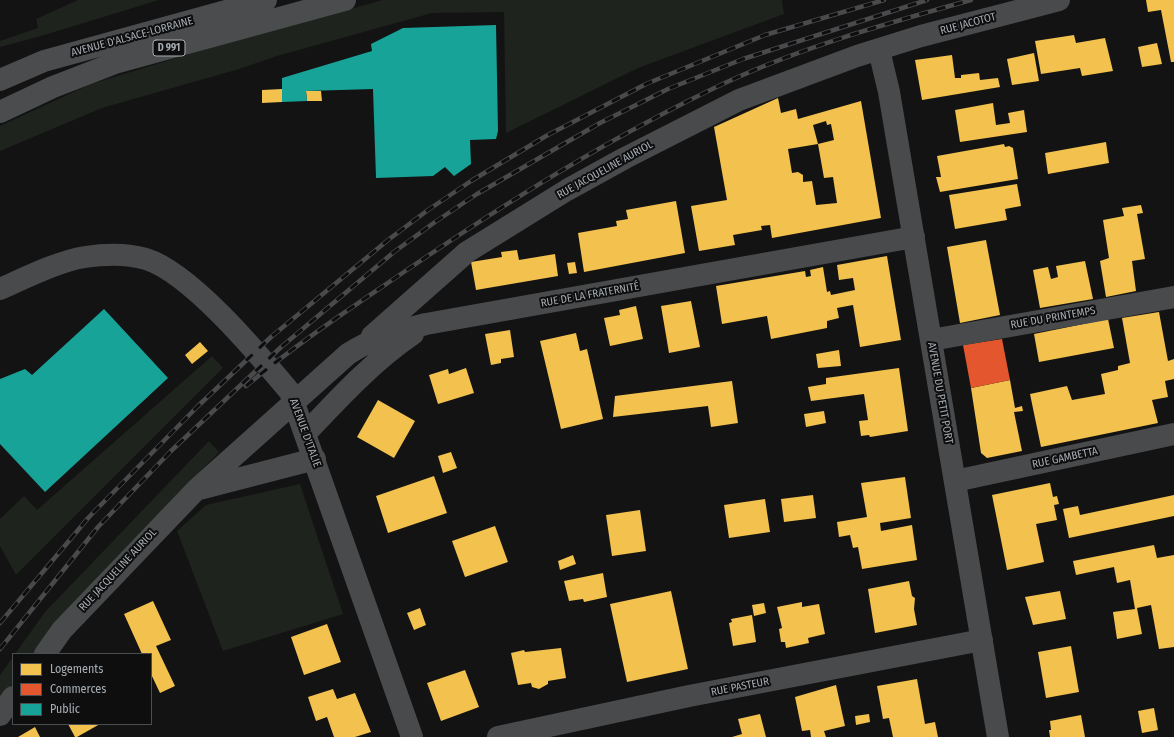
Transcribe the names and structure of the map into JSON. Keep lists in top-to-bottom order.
{
  "streets": {
    "main road": ["AVENUE D'ALSACE-LORRAINE", "D 991"],
    "street": [
      "RUE JACOTOT",
      "RUE JACQUELINE AURIOL",
      "RUE DE LA FRATERNITÉ",
      "RUE DU PRINTEMPS",
      "AVENUE DU PETIT PORT",
      "AVENUE D'ITALIE",
      "RUE GAMBETTA",
      "RUE PASTEUR"
    ]
  },
  "crossings": [
    ["RUE JACOTOT", "RUE JACQUELINE AURIOL"],
    ["RUE JACOTOT", "AVENUE DU PETIT PORT"],
    ["RUE JACQUELINE AURIOL", "RUE DE LA FRATERNITÉ"],
    ["RUE JACQUELINE AURIOL", "AVENUE DU PETIT PORT"],
    ["RUE JACQUELINE AURIOL", "AVENUE D'ITALIE"],
    ["RUE DE LA FRATERNITÉ", "AVENUE DU PETIT PORT"],
    ["RUE DE LA FRATERNITÉ", "AVENUE D'ITALIE"],
    ["RUE DU PRINTEMPS", "AVENUE DU PETIT PORT"],
    ["AVENUE DU PETIT PORT", "RUE GAMBETTA"],
    ["AVENUE DU PETIT PORT", "RUE PASTEUR"]
  ],
  "legend": ["Logements", "Commerces", "Public"]
}
